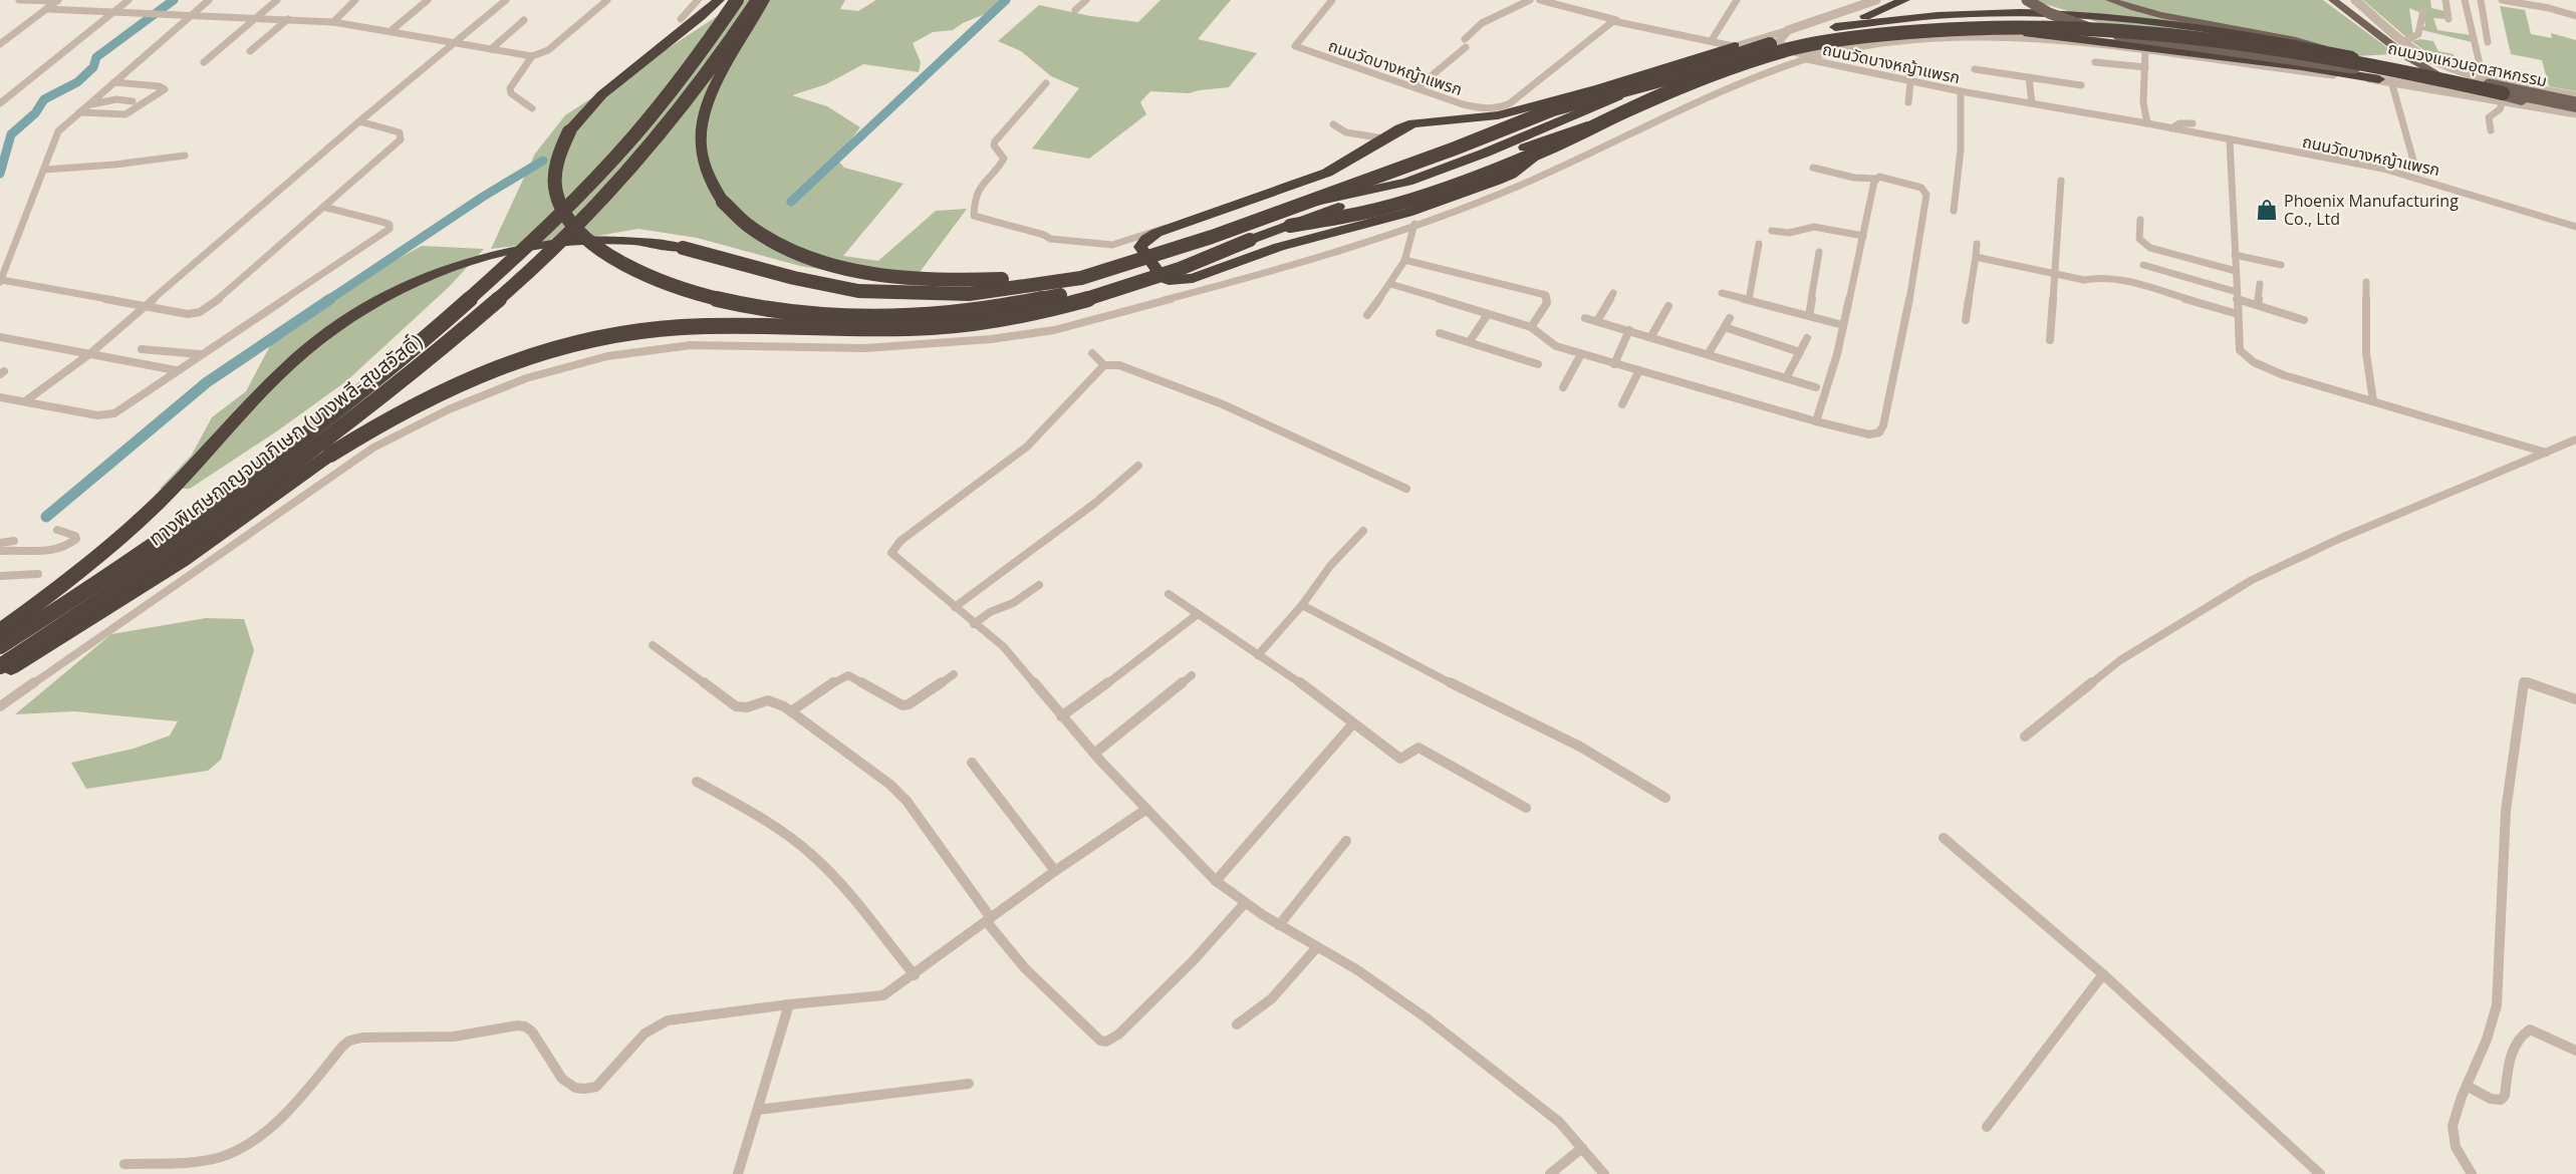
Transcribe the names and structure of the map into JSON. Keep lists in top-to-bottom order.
{
  "streets": {
    "highway": ["ทางพิเศษกาญจนาภิเษก (บางพลี-สุขสวัสดิ์)"],
    "main road": ["ถนนวงแหวนอุตสาหกรรม"],
    "street": ["ถนนวัดบางหญ้าแพรก"]
  },
  "places": {
    "shop": ["Phoenix Manufacturing Co., Ltd"]
  }
}
